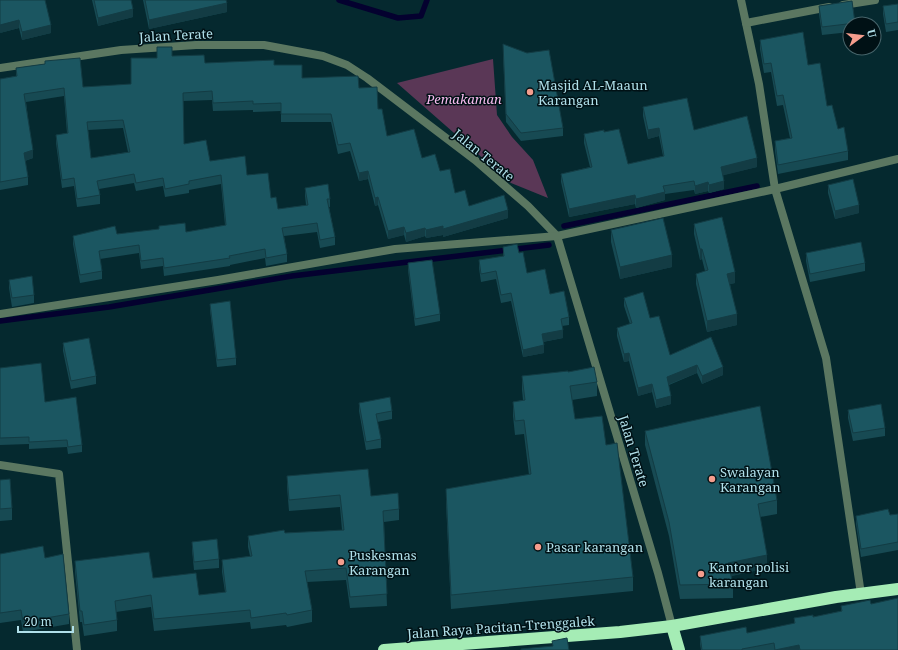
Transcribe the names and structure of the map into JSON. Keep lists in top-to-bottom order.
{
  "streets": {
    "highway": ["Jalan Raya Pacitan-Trenggalek"],
    "street": ["Jalan Terate"]
  },
  "crossings": [
    ["Jalan Terate", "Jalan Raya Pacitan-Trenggalek"]
  ],
  "parks": ["Pemakaman"],
  "places": [
    "Masjid AL-Maaun Karangan",
    "Swalayan Karangan",
    "Pasar karangan",
    "Puskesmas Karangan",
    "Kantor polisi karangan"
  ],
  "scale_bar": "20 m",
  "north": "right"
}
